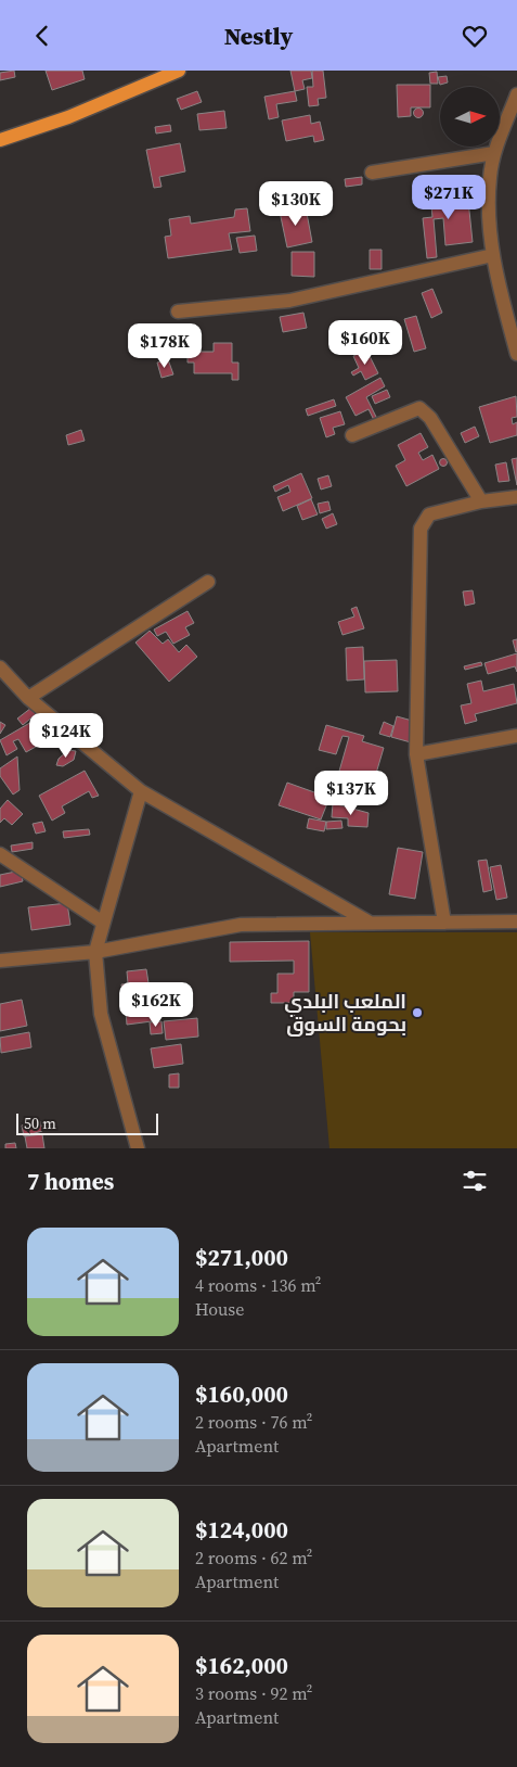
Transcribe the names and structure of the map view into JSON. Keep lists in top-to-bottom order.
{
  "places": ["الملعب البلدي بحومة السوق"],
  "scale_bar": "50 m",
  "north": "right",
  "page": {
    "header": "Nestly",
    "price": [
      "$271K",
      "$130K",
      "$160K",
      "$178K",
      "$124K",
      "$137K",
      "$162K"
    ],
    "scale": "50 m",
    "heading": "7 homes",
    "list": [
      {
        "name": "$271,000",
        "note": "4 rooms · 136 m² · House"
      },
      {
        "name": "$160,000",
        "note": "2 rooms · 76 m² · Apartment"
      },
      {
        "name": "$124,000",
        "note": "2 rooms · 62 m² · Apartment"
      },
      {
        "name": "$162,000",
        "note": "3 rooms · 92 m² · Apartment"
      }
    ]
  }
}
